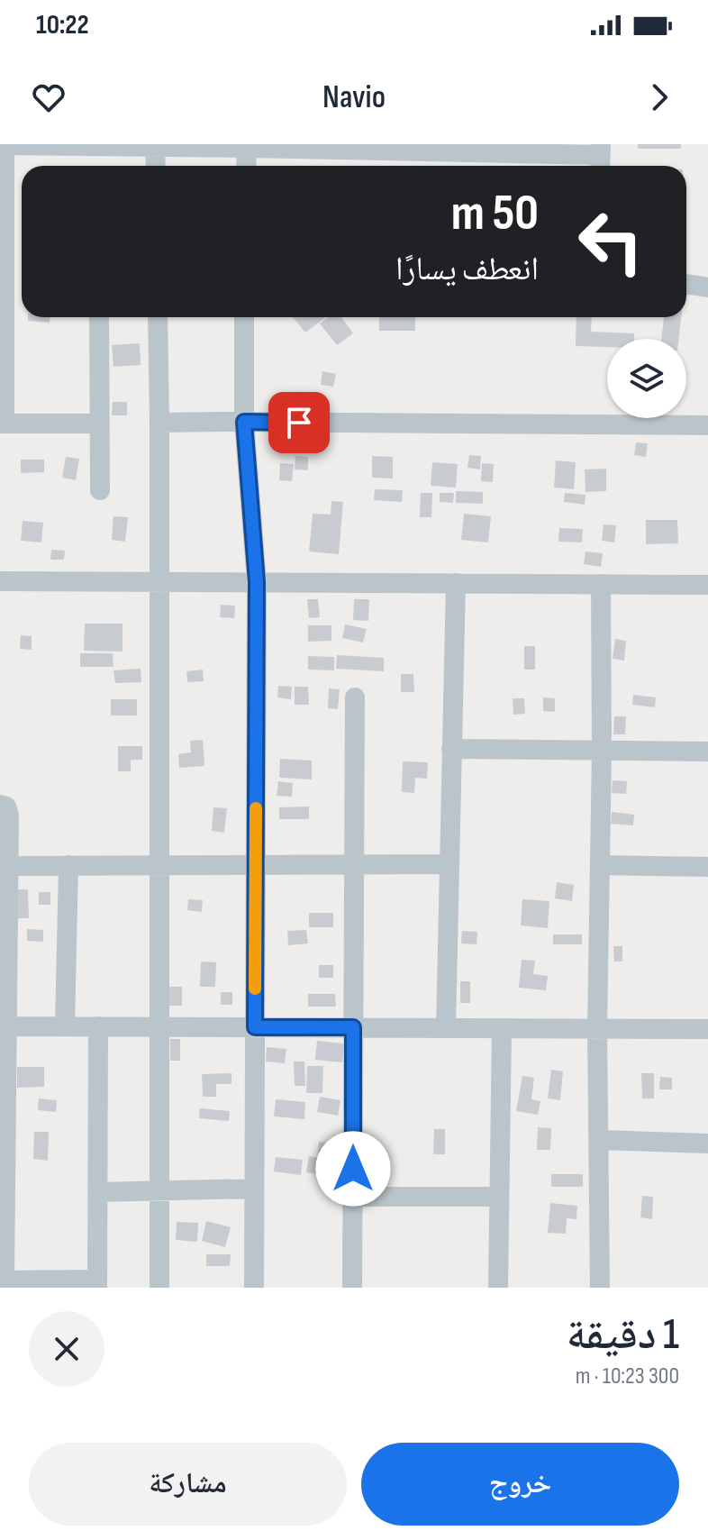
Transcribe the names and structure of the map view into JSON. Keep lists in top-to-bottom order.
{
  "page": {
    "status": "10:22",
    "header": "Navio",
    "turn": ["50 m", "انعطف يسارًا"],
    "heading": ["1 دقيقة", "300 m · 10:23"],
    "buttons": ["خروج", "مشاركة"]
  }
}
